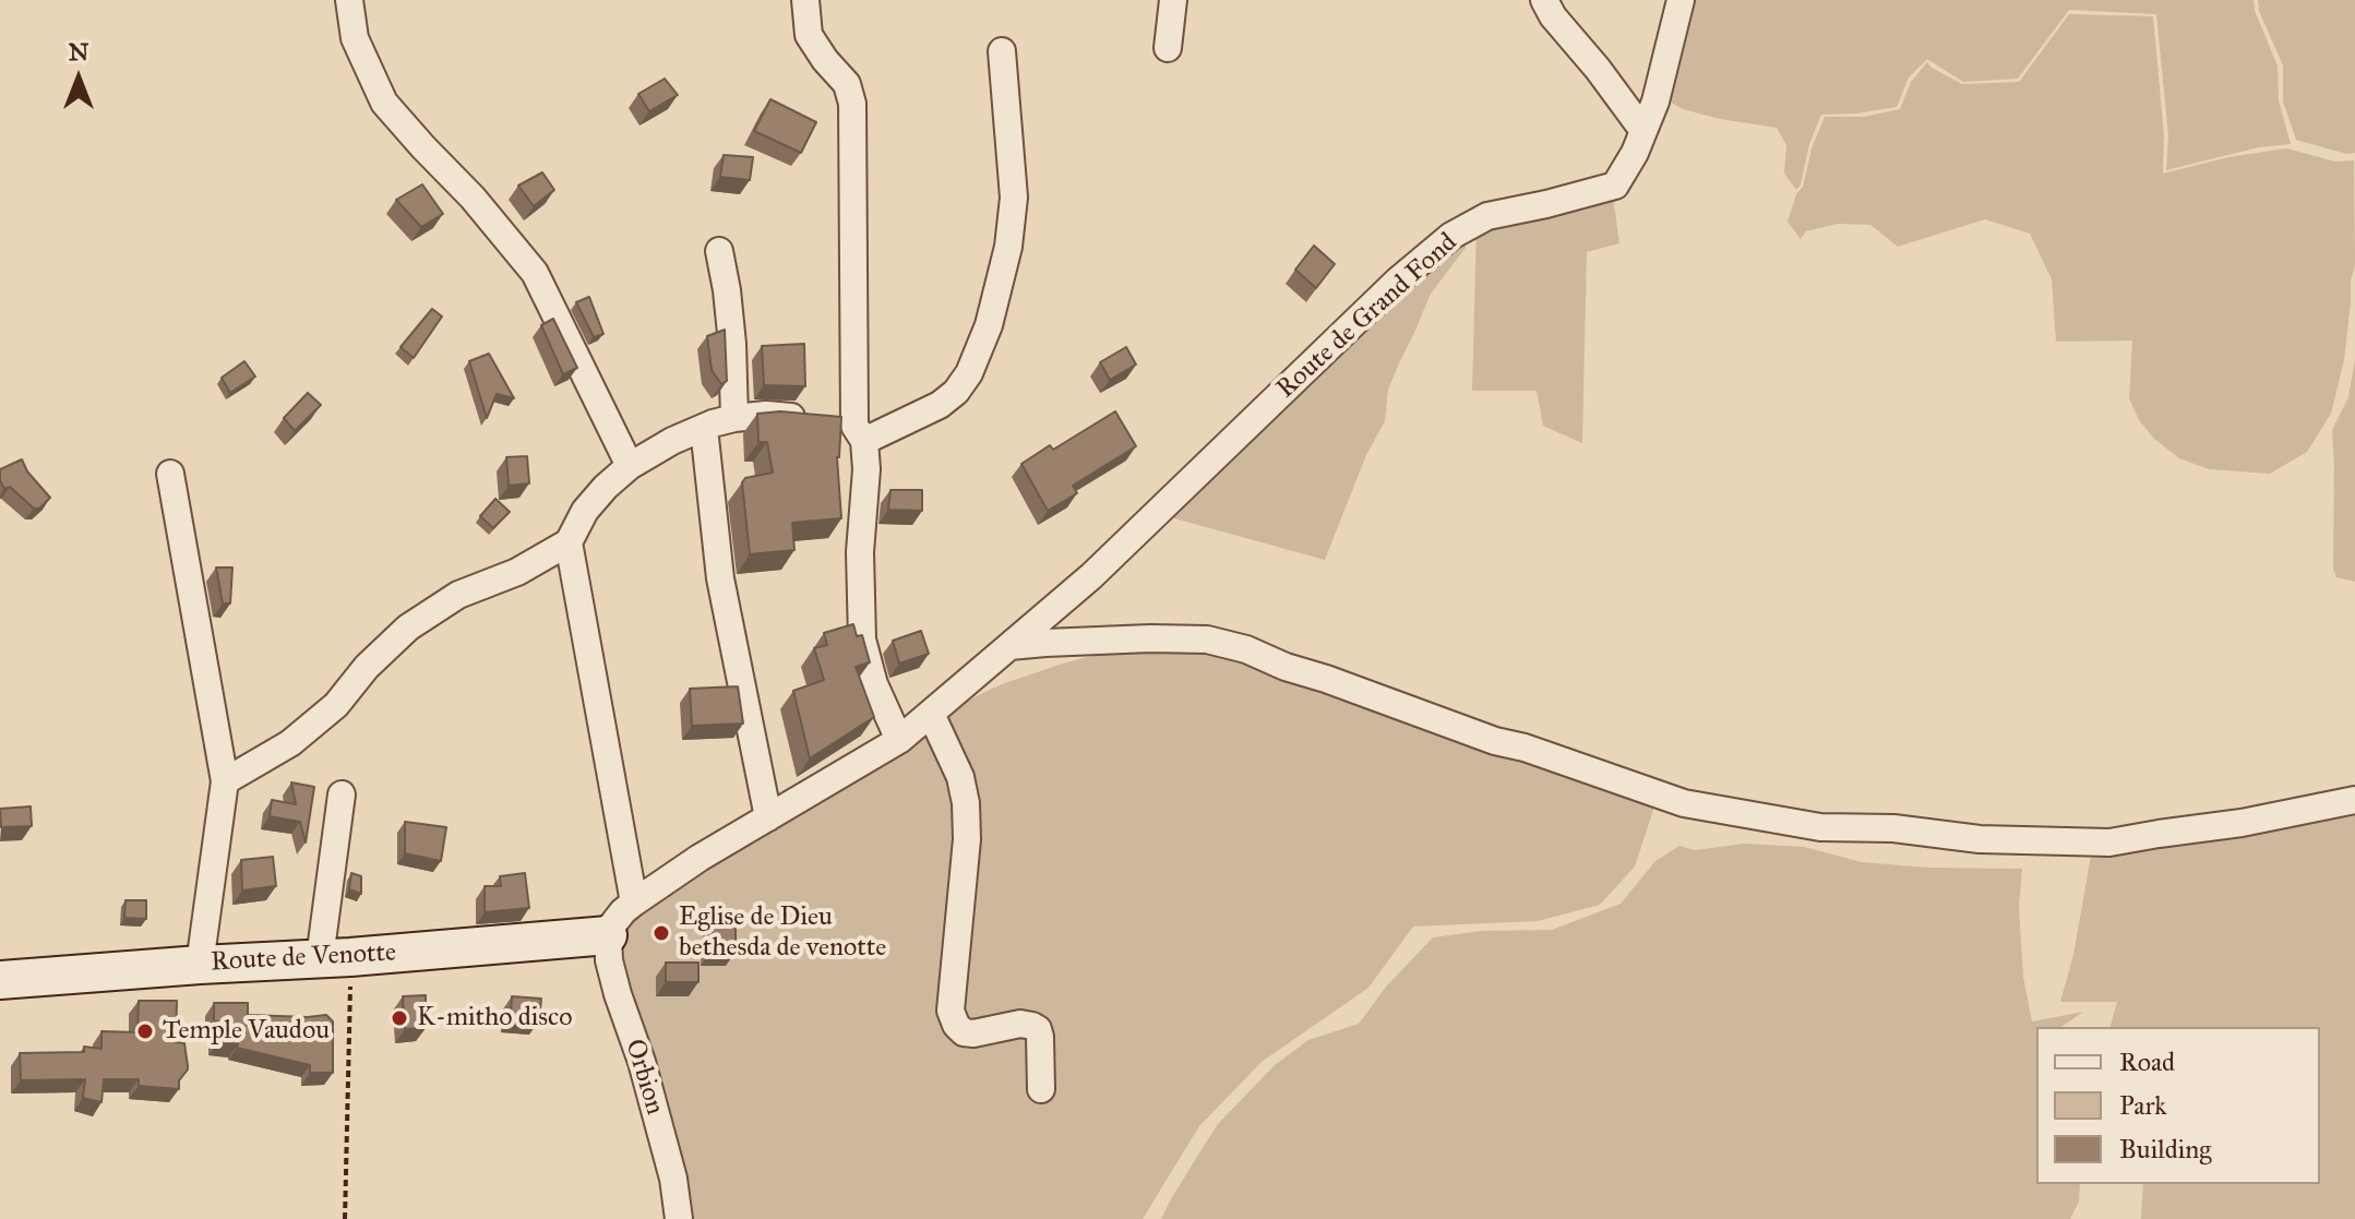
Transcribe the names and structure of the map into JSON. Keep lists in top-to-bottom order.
{
  "streets": {
    "street": ["Route de Grand Fond", "Route de Venotte", "Orbion"]
  },
  "crossings": [
    ["Route de Grand Fond", "Route de Venotte"],
    ["Route de Grand Fond", "Orbion"],
    ["Route de Venotte", "Orbion"]
  ],
  "places": ["Eglise de Dieu bethesda de venotte", "K-mitho disco", "Temple Vaudou"],
  "legend": ["Road", "Park", "Building"],
  "north": "top"
}
